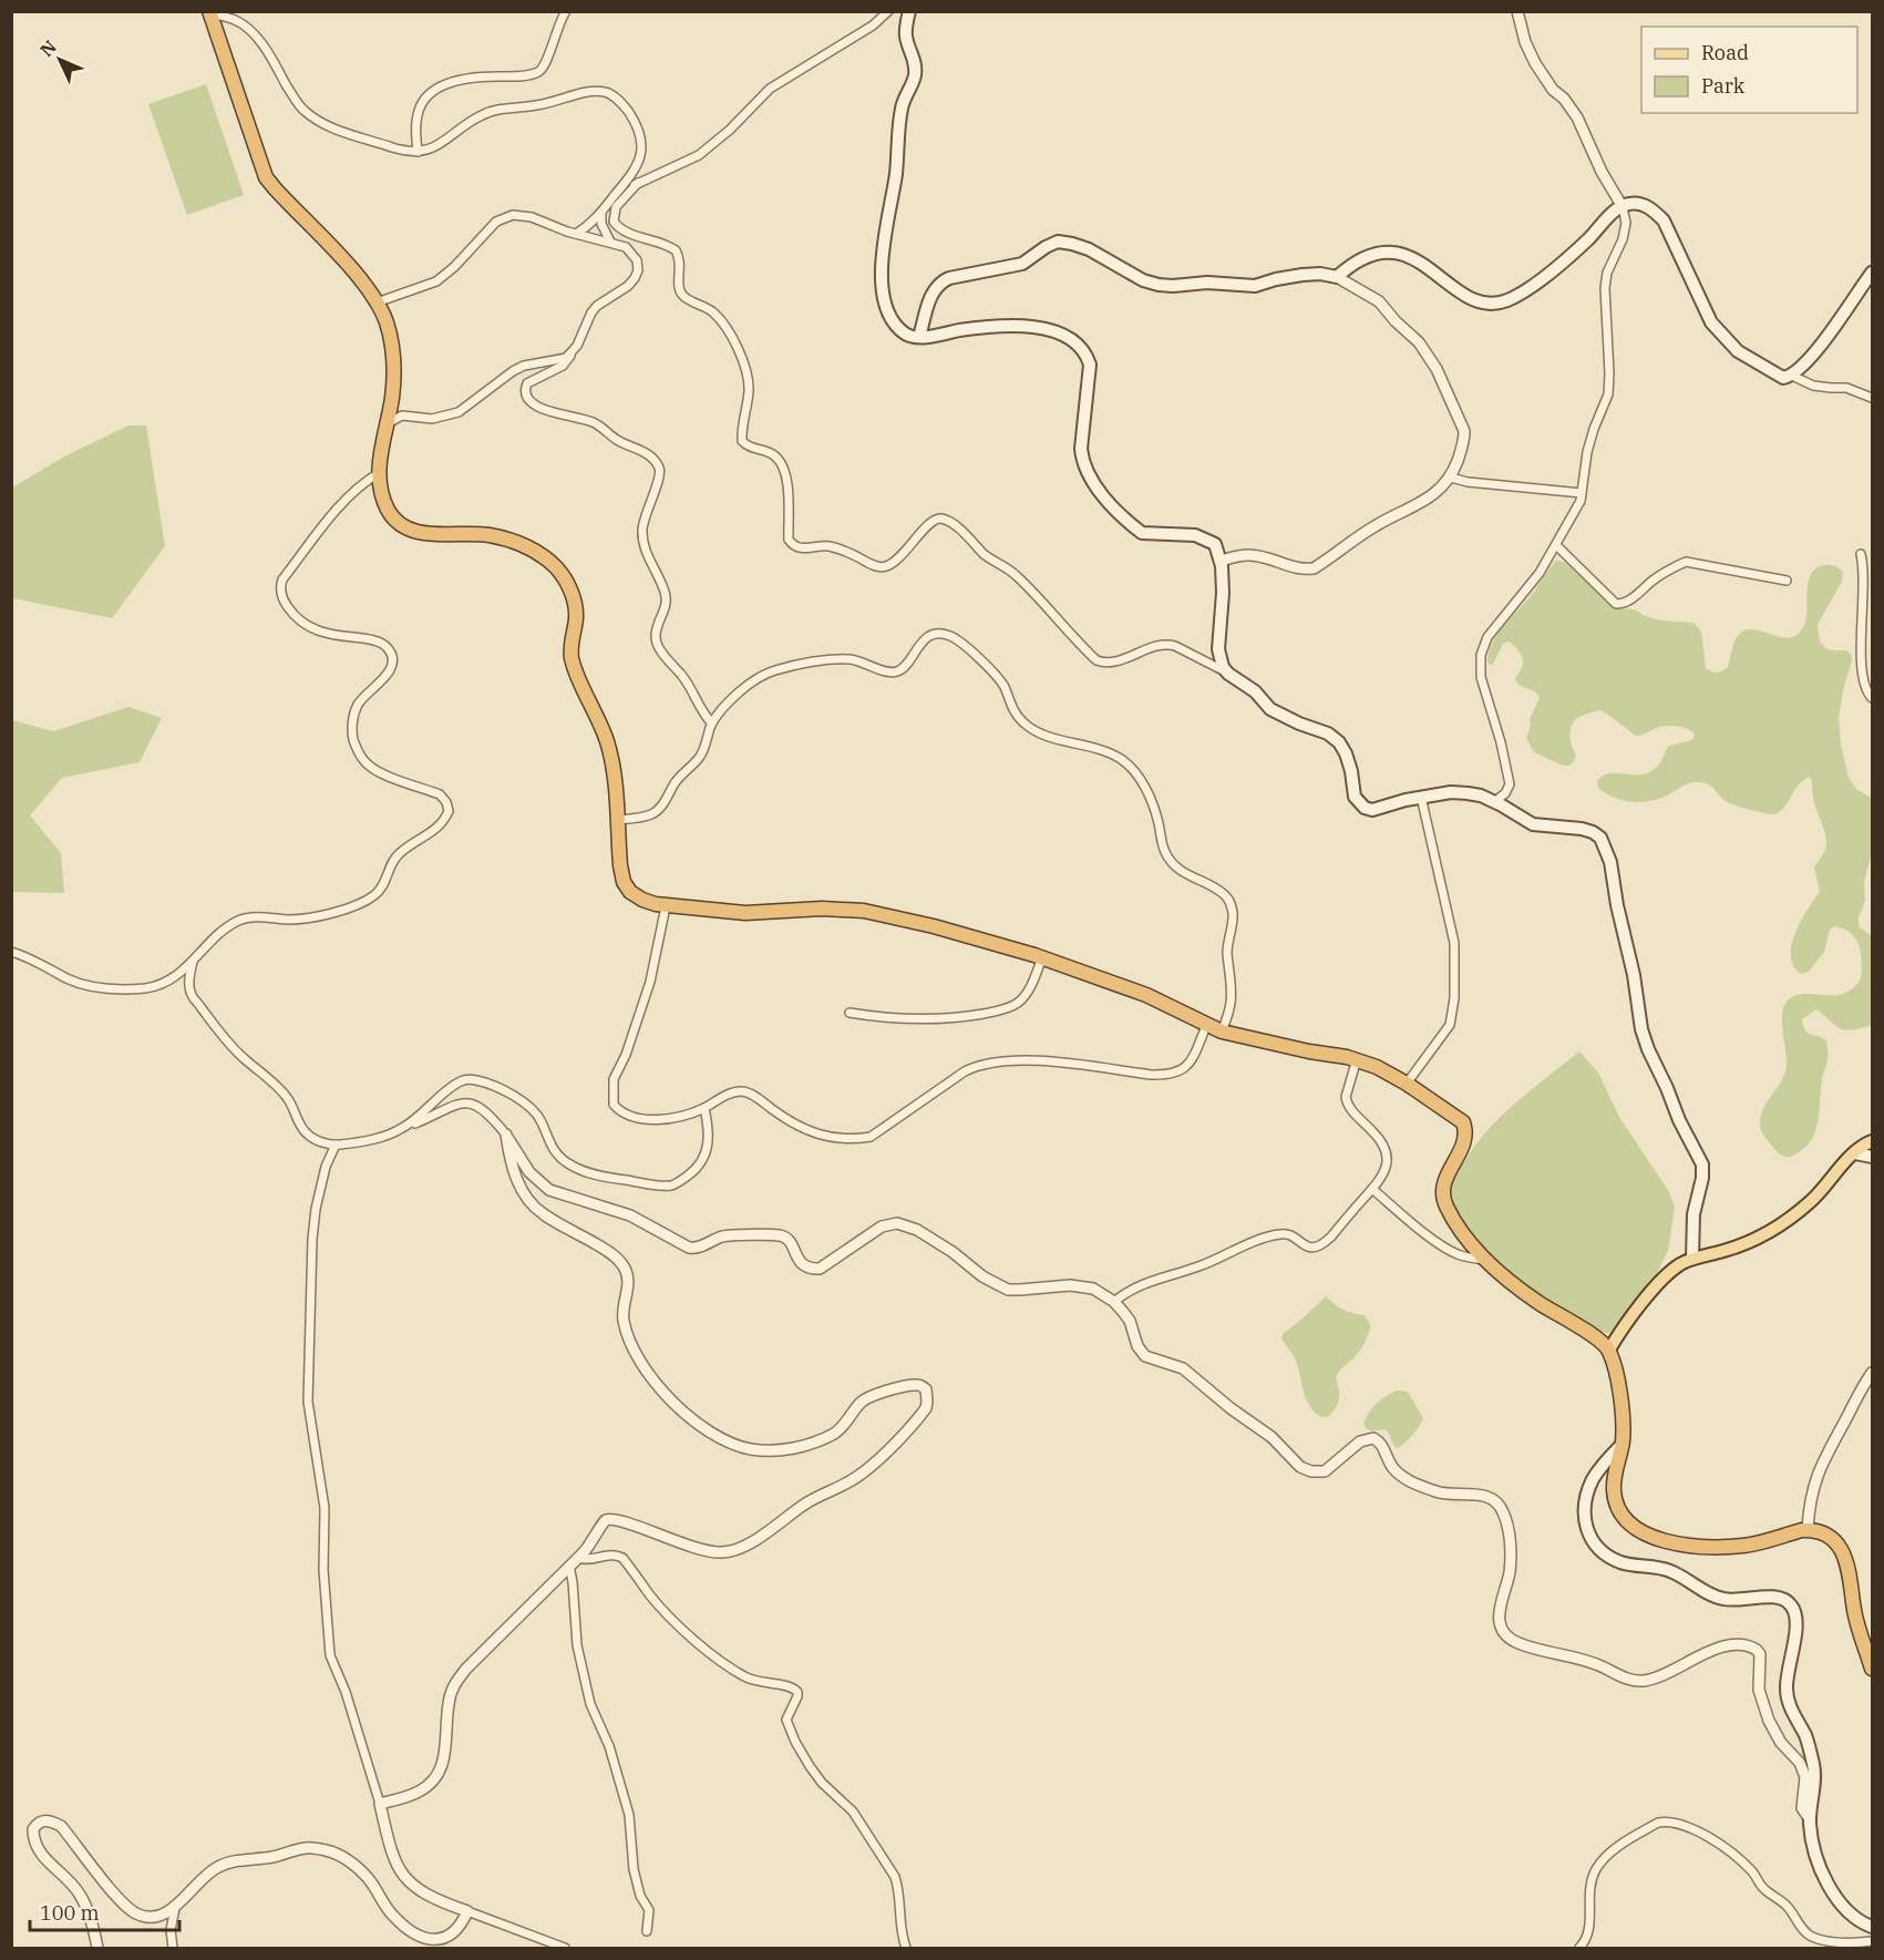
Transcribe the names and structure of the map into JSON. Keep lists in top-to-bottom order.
{
  "legend": ["Road", "Park"],
  "scale_bar": "100 m",
  "north": "top left"
}
